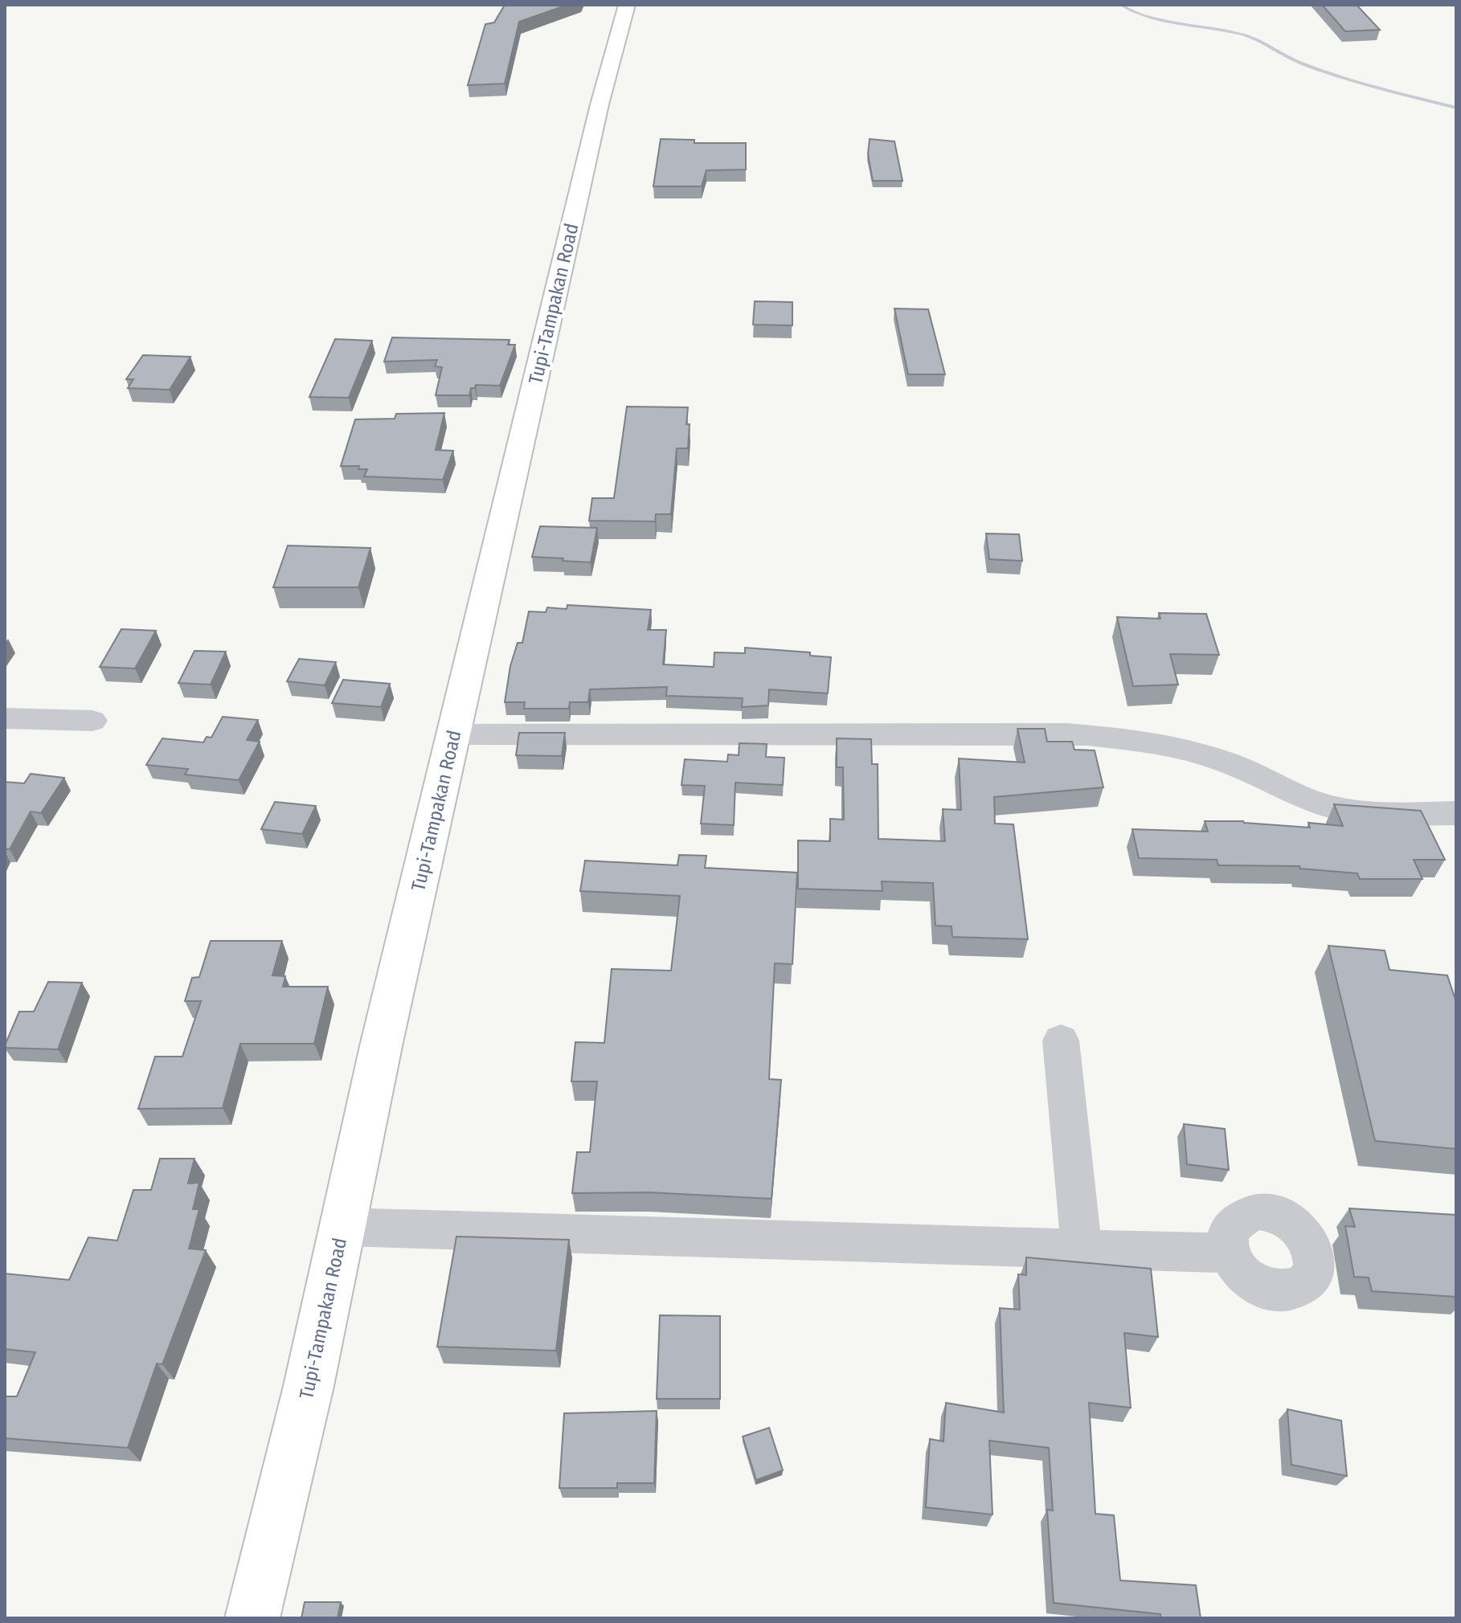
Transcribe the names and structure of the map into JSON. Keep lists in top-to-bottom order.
{
  "streets": {
    "main road": ["Tupi-Tampakan Road"]
  }
}
